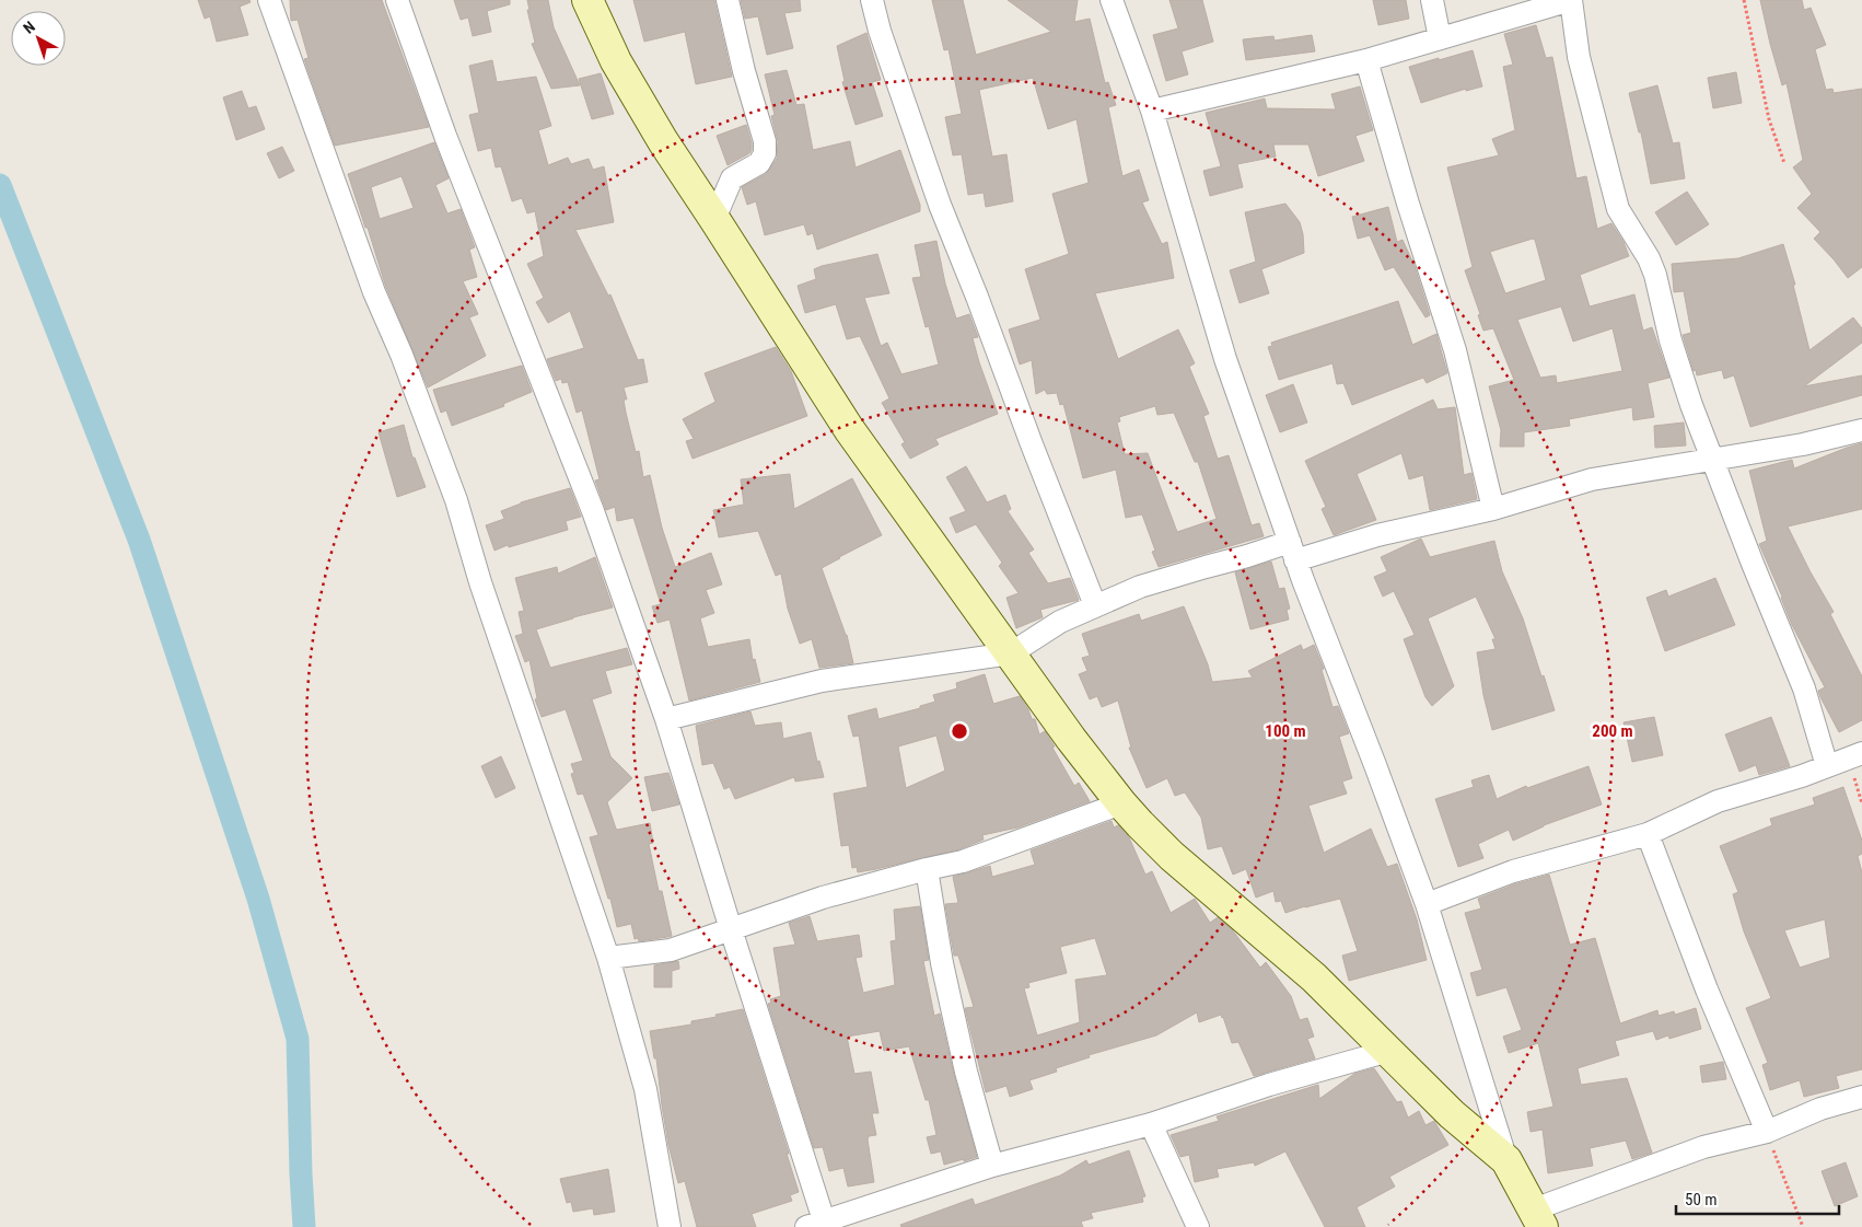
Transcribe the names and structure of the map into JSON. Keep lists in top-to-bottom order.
{
  "scale_bar": "50 m",
  "north": "top left",
  "rings": ["100 m", "200 m"]
}
